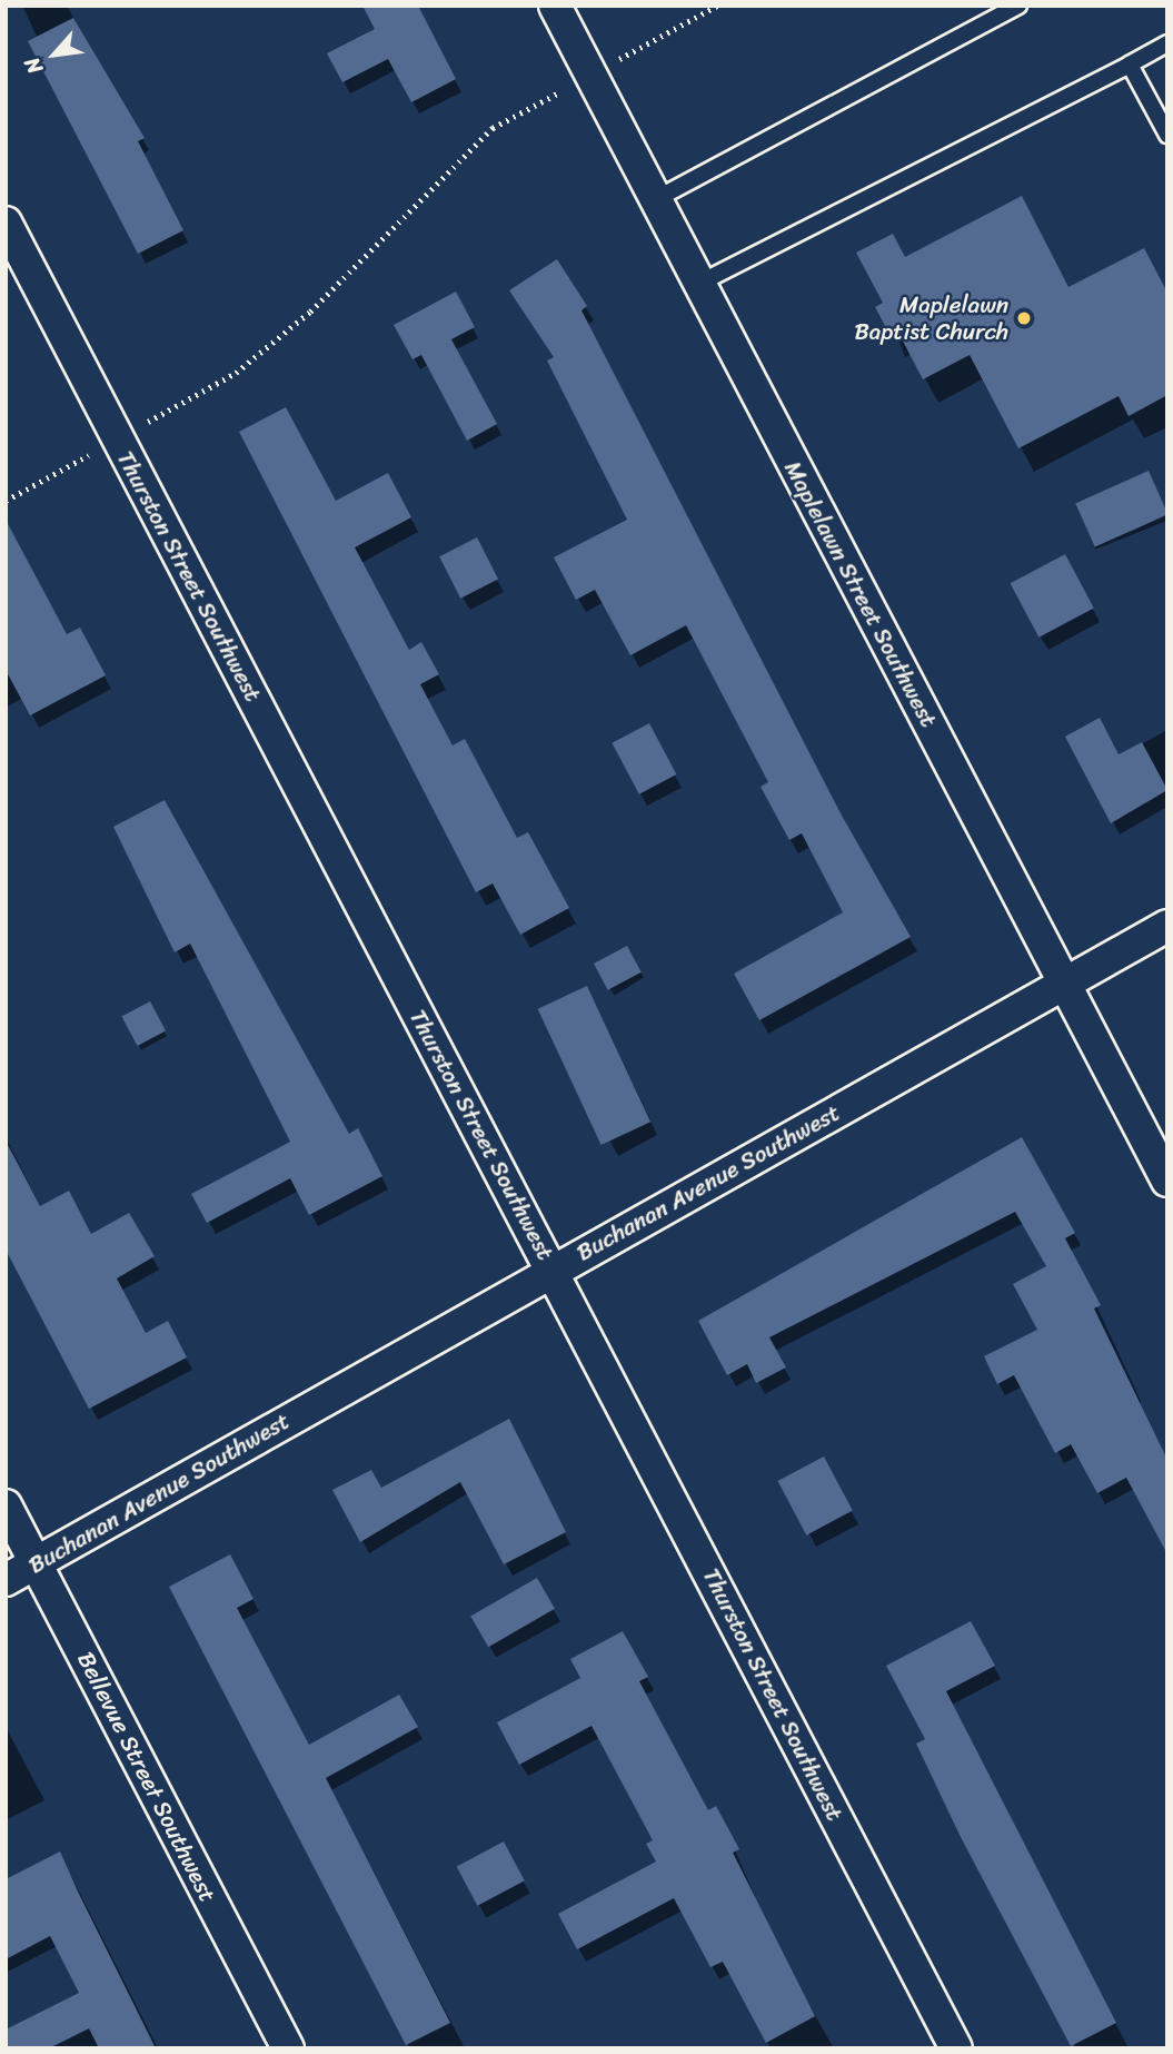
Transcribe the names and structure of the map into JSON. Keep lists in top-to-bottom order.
{
  "streets": {
    "street": [
      "Thurston Street Southwest",
      "Maplelawn Street Southwest",
      "Buchanan Avenue Southwest",
      "Bellevue Street Southwest"
    ]
  },
  "crossings": [
    ["Thurston Street Southwest", "Buchanan Avenue Southwest"],
    ["Maplelawn Street Southwest", "Buchanan Avenue Southwest"],
    ["Buchanan Avenue Southwest", "Bellevue Street Southwest"]
  ],
  "places": ["Maplelawn Baptist Church"],
  "north": "bottom left"
}
